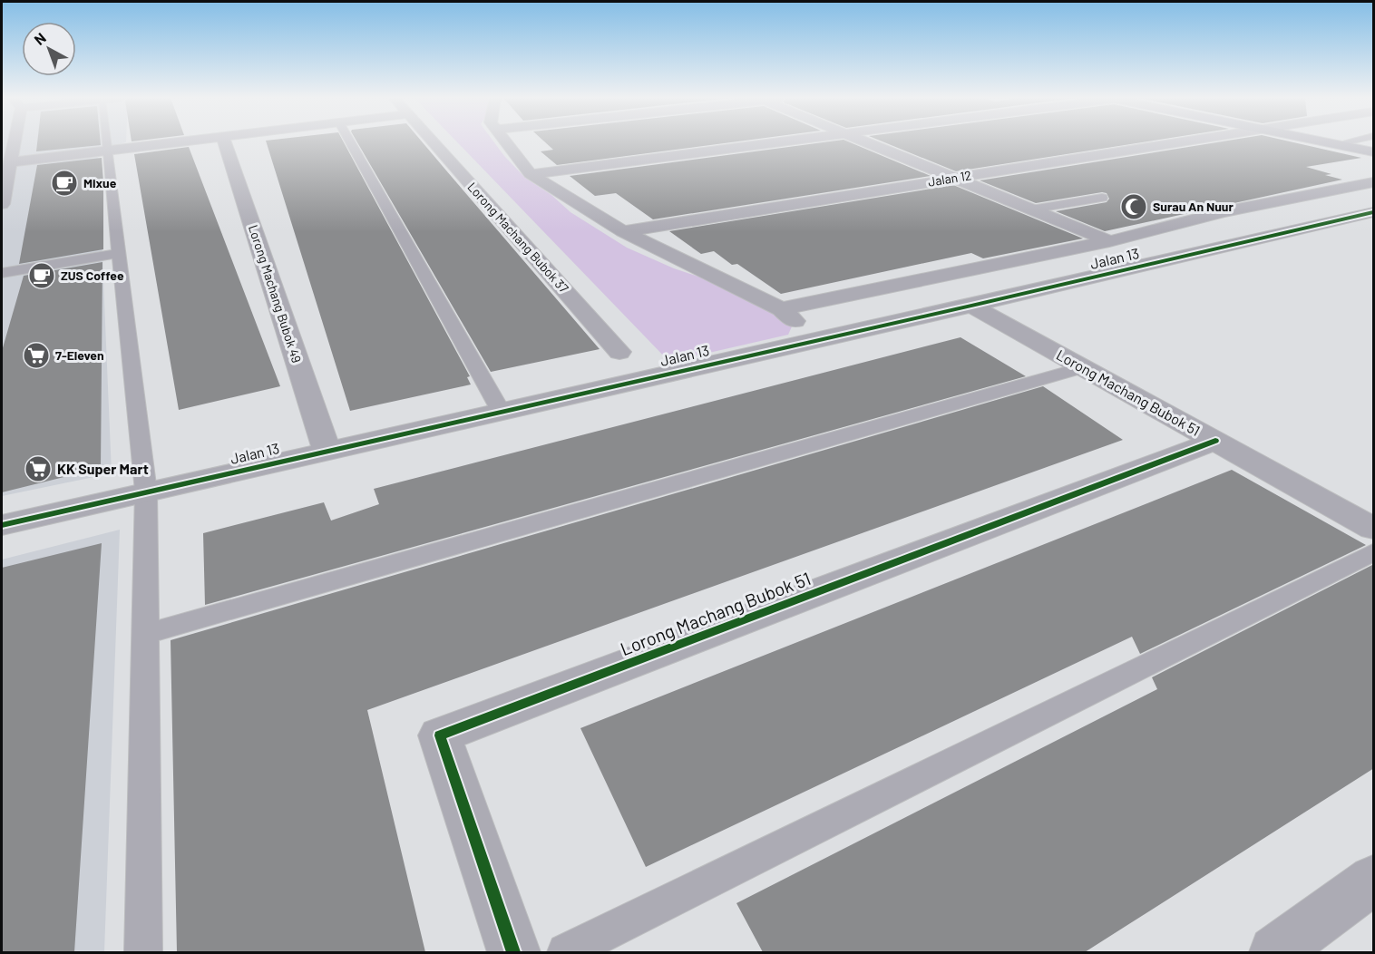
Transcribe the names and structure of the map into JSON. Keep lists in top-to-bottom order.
{
  "streets": {
    "street": [
      "Jalan 12",
      "Lorong Machang Bubok 37",
      "Jalan 13",
      "Lorong Machang Bubok 49",
      "Lorong Machang Bubok 51"
    ]
  },
  "crossings": [
    ["Jalan 13", "Lorong Machang Bubok 49"],
    ["Jalan 13", "Lorong Machang Bubok 51"]
  ],
  "places": {
    "cafe": ["Mixue", "ZUS Coffee"],
    "mosque": ["Surau An Nuur"],
    "supermarket": ["7-Eleven", "KK Super Mart"]
  },
  "north": "top left"
}
